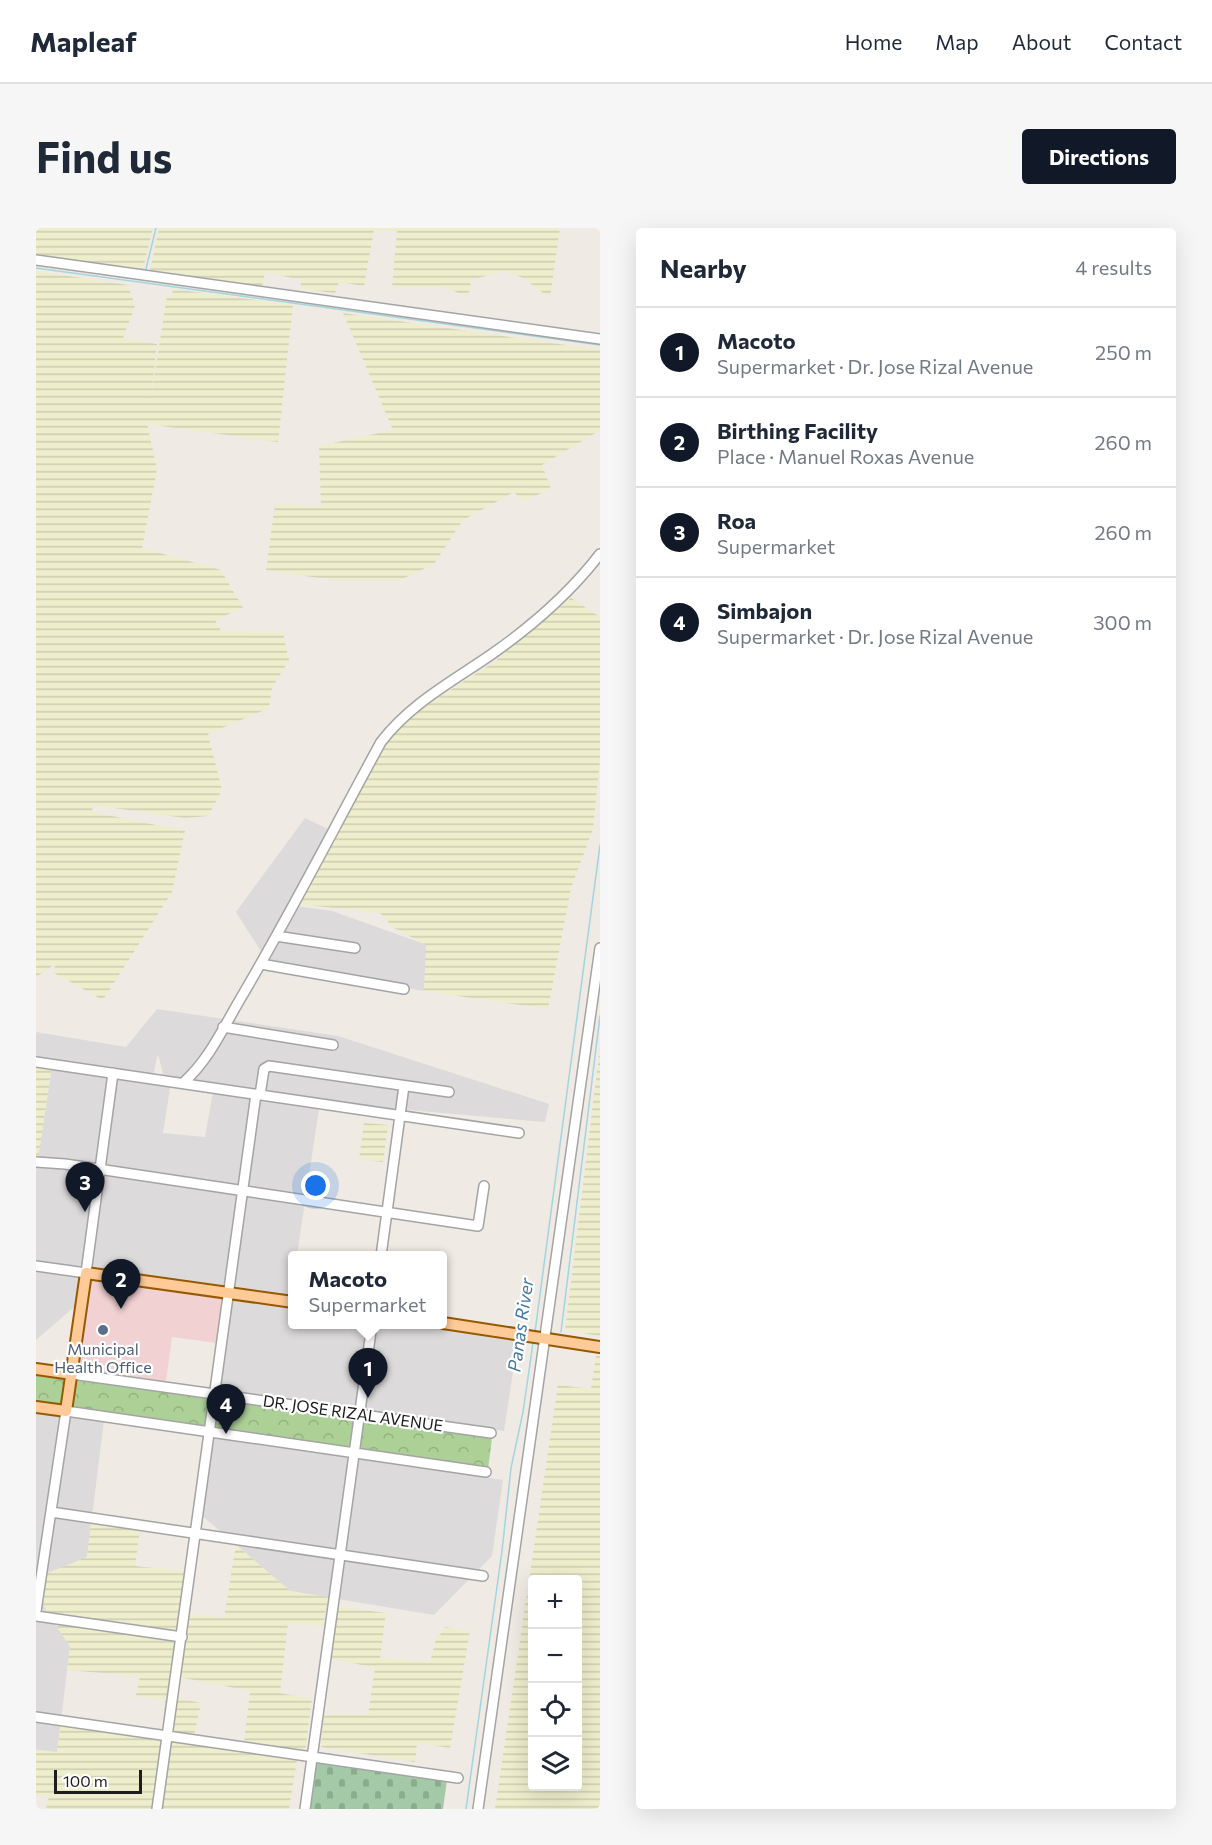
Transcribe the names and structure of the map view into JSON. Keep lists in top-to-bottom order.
{
  "streets": {
    "main road": ["DR. JOSE RIZAL AVENUE"]
  },
  "water": ["Panas River"],
  "places": ["Municipal Health Office"],
  "scale_bar": "100 m",
  "page": {
    "header": "Mapleaf",
    "nav": [
      "Home",
      "Map",
      "About",
      "Contact"
    ],
    "buttons": "Directions",
    "title": "Find us",
    "heading": ["Nearby", "4 results"],
    "list": [
      {
        "mark": "1",
        "name": "Macoto",
        "note": "Supermarket · Dr. Jose Rizal Avenue",
        "value": "250 m"
      },
      {
        "mark": "2",
        "name": "Birthing Facility",
        "note": "Place · Manuel Roxas Avenue",
        "value": "260 m"
      },
      {
        "mark": "3",
        "name": "Roa",
        "note": "Supermarket",
        "value": "260 m"
      },
      {
        "mark": "4",
        "name": "Simbajon",
        "note": "Supermarket · Dr. Jose Rizal Avenue",
        "value": "300 m"
      }
    ],
    "pins": [
      "3",
      "2",
      "1",
      "4"
    ],
    "popup": ["Macoto", "Supermarket"],
    "map_buttons": ["+", "−"],
    "scale": "100 m"
  }
}
